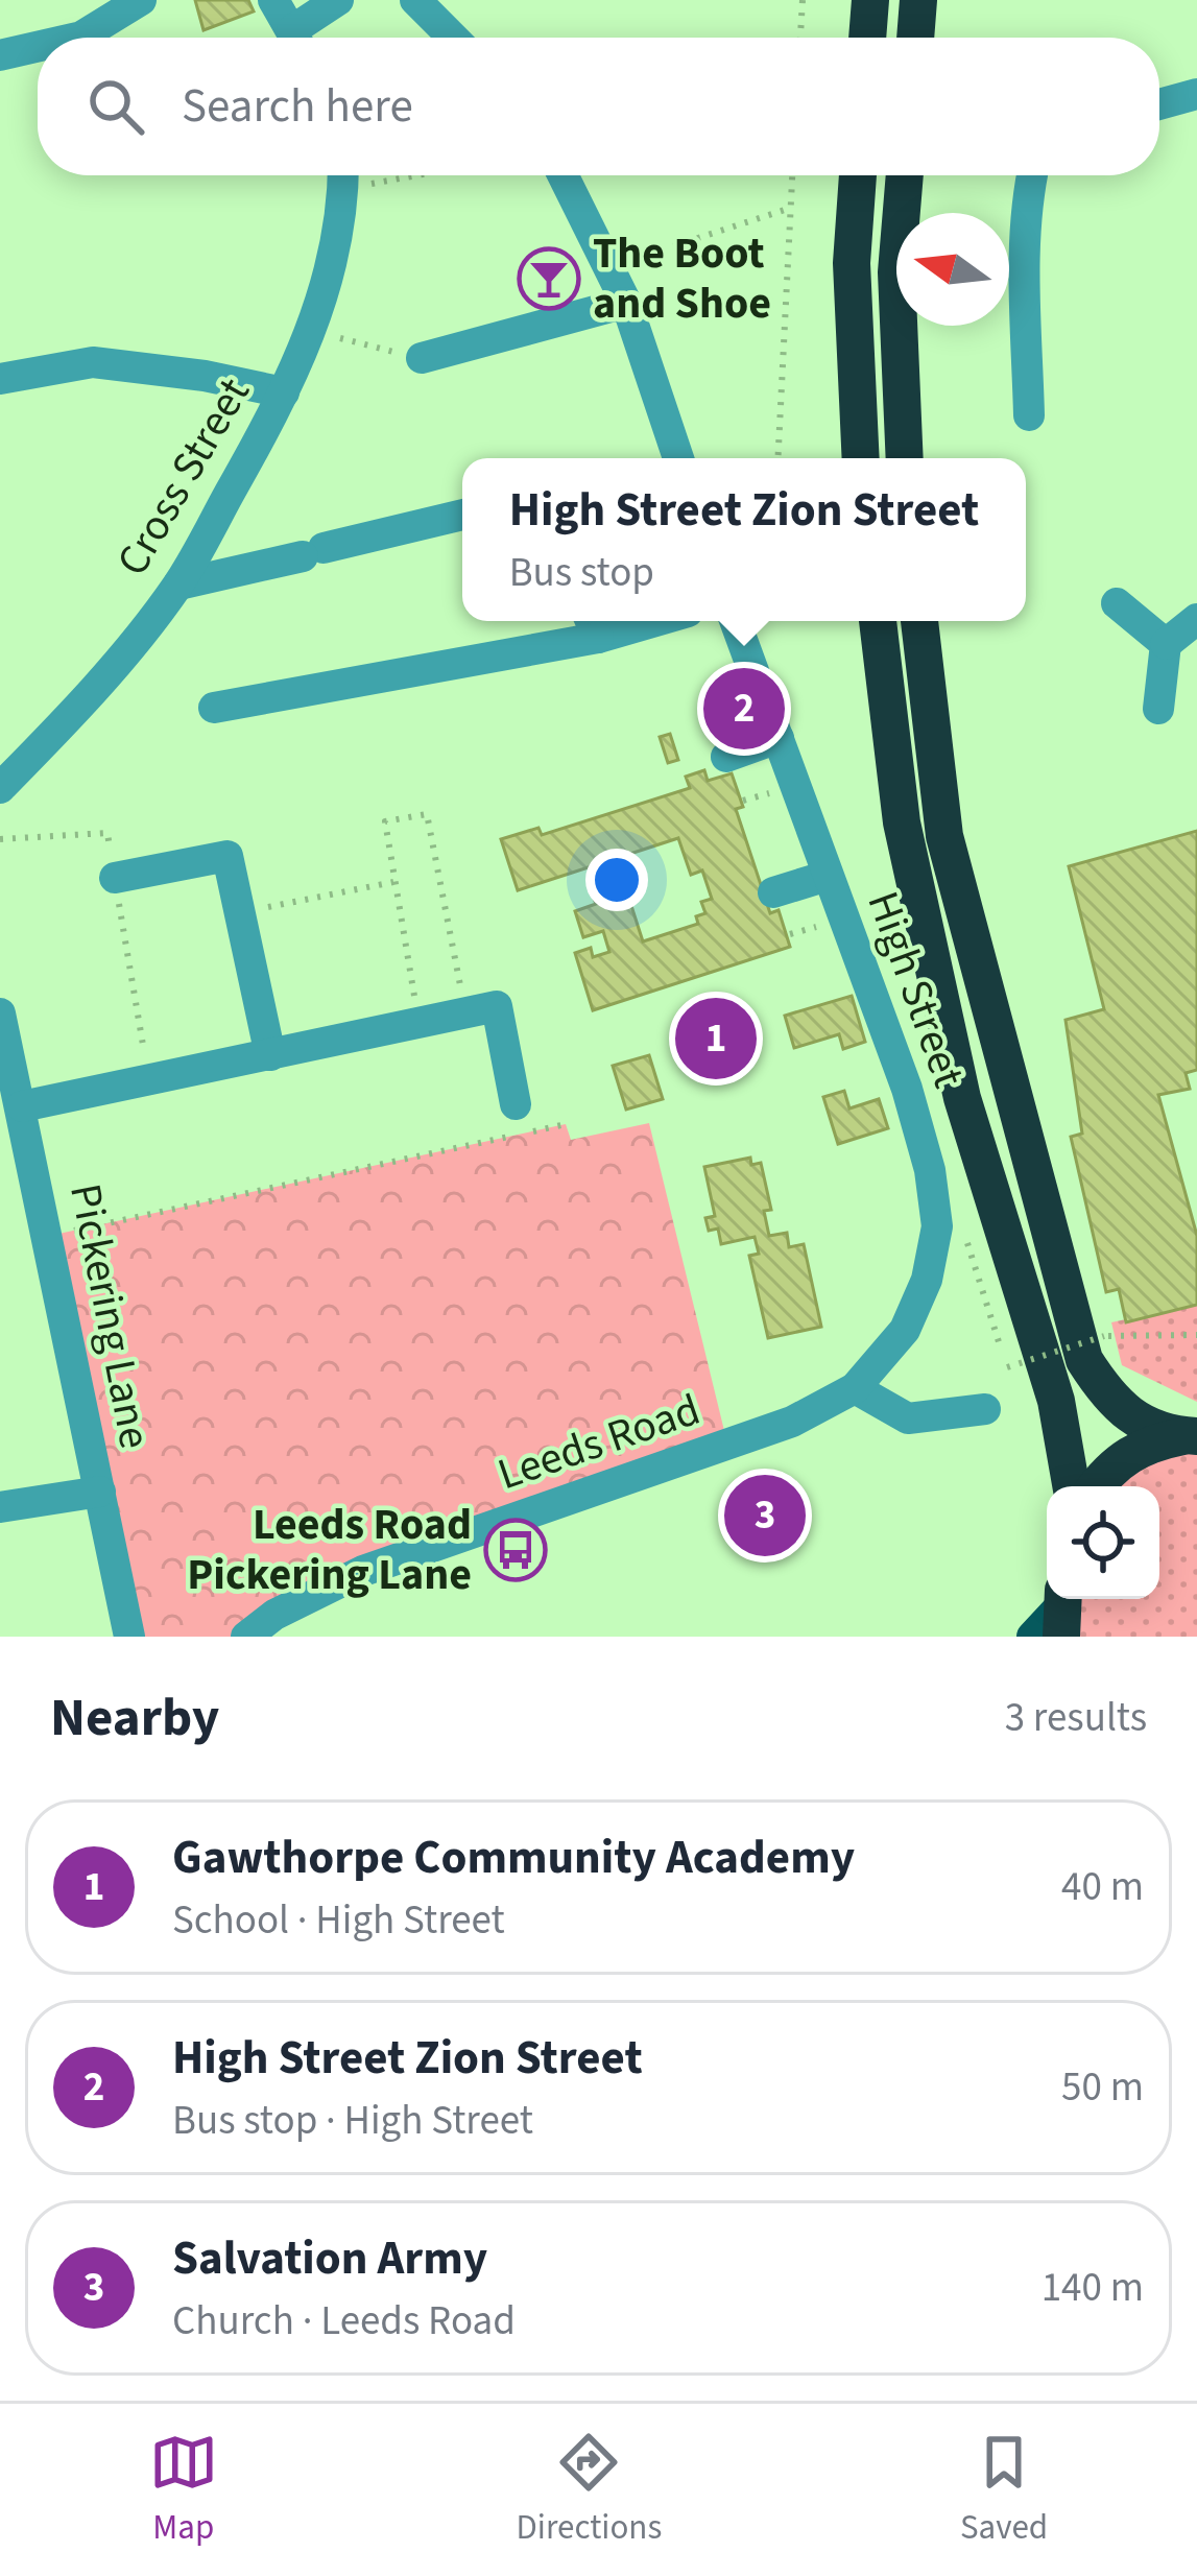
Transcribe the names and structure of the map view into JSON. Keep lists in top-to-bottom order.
{
  "streets": {
    "street": [
      "Cross Street",
      "High Street",
      "Pickering Lane",
      "Leeds Road"
    ]
  },
  "crossings": [
    ["High Street", "Leeds Road"]
  ],
  "places": {
    "bar": ["The Boot and Shoe"],
    "bus stop": ["Leeds Road Pickering Lane"]
  },
  "north": "left",
  "page": {
    "search": "Search here",
    "popup": ["High Street Zion Street", "Bus stop"],
    "pins": ["2", "1", "3"],
    "heading": ["Nearby", "3 results"],
    "list": [
      {
        "mark": "1",
        "name": "Gawthorpe Community Academy",
        "note": "School · High Street",
        "value": "40 m"
      },
      {
        "mark": "2",
        "name": "High Street Zion Street",
        "note": "Bus stop · High Street",
        "value": "50 m"
      },
      {
        "mark": "3",
        "name": "Salvation Army",
        "note": "Church · Leeds Road",
        "value": "140 m"
      }
    ],
    "nav": ["Map", "Directions", "Saved"]
  }
}
